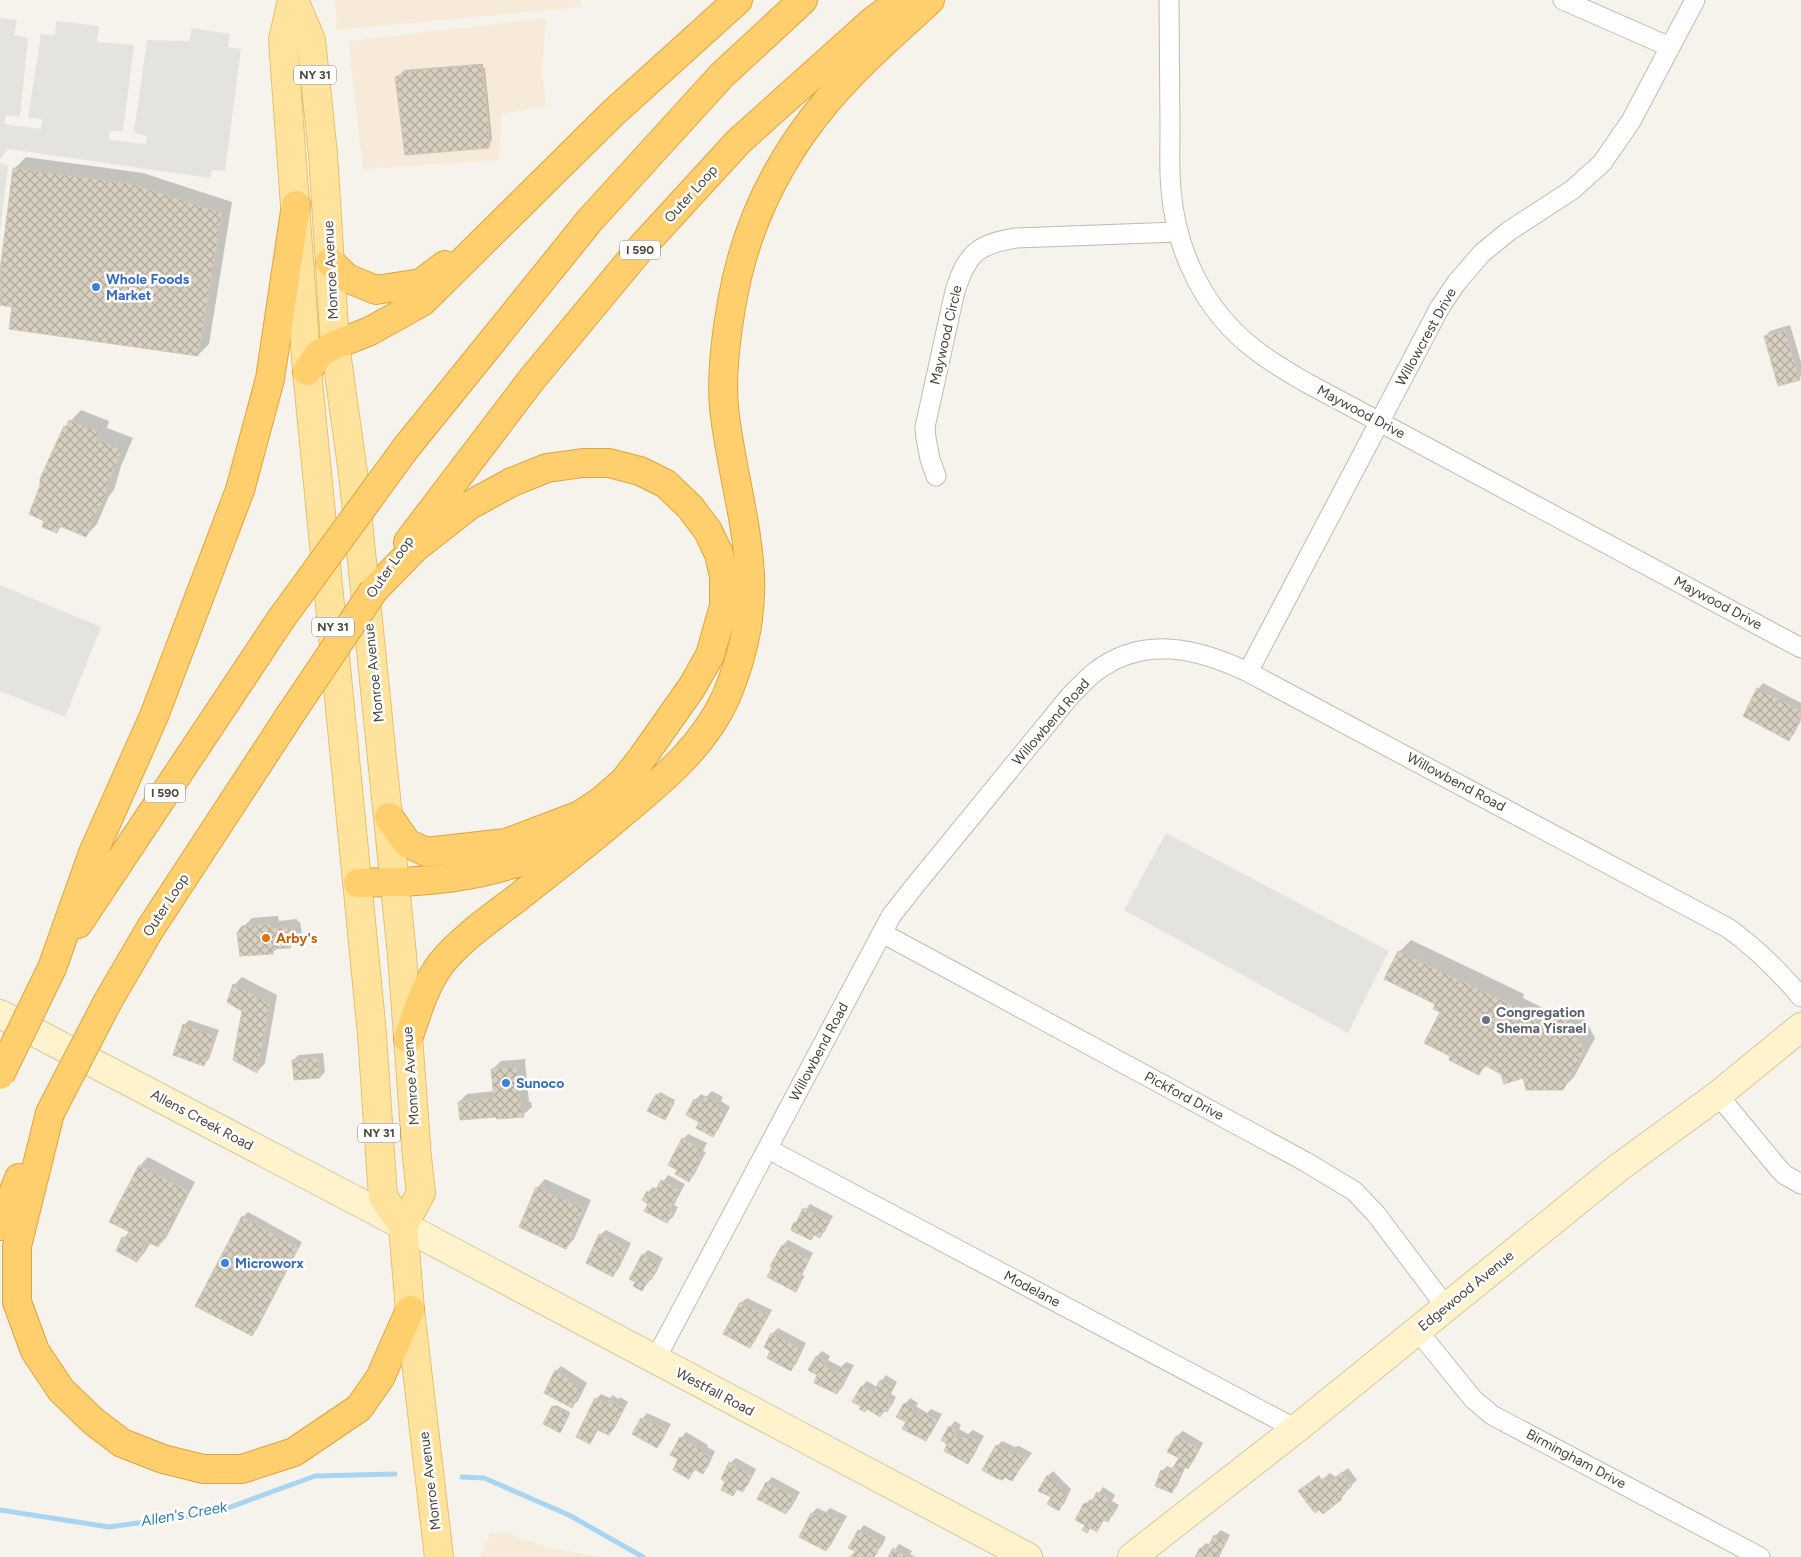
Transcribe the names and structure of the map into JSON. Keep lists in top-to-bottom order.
{
  "streets": {
    "highway": ["Outer Loop", "I 590"],
    "main road": ["NY 31", "Monroe Avenue"],
    "street": [
      "Maywood Circle",
      "Willowcrest Drive",
      "Maywood Drive",
      "Willowbend Road",
      "Pickford Drive",
      "Allens Creek Road",
      "Modelane",
      "Edgewood Avenue",
      "Westfall Road",
      "Birmingham Drive"
    ]
  },
  "crossings": [
    ["Monroe Avenue", "Allens Creek Road"],
    ["Monroe Avenue", "Westfall Road"],
    ["Maywood Circle", "Maywood Drive"],
    ["Willowcrest Drive", "Maywood Drive"],
    ["Willowcrest Drive", "Willowbend Road"],
    ["Willowbend Road", "Pickford Drive"],
    ["Willowbend Road", "Modelane"],
    ["Willowbend Road", "Westfall Road"],
    ["Pickford Drive", "Edgewood Avenue"],
    ["Allens Creek Road", "Westfall Road"],
    ["Modelane", "Edgewood Avenue"],
    ["Edgewood Avenue", "Birmingham Drive"]
  ],
  "water": ["Allen's Creek"],
  "places": [
    "Whole Foods Market",
    "Arby's",
    "Congregation Shema Yisrael",
    "Sunoco",
    "Microworx"
  ]
}
